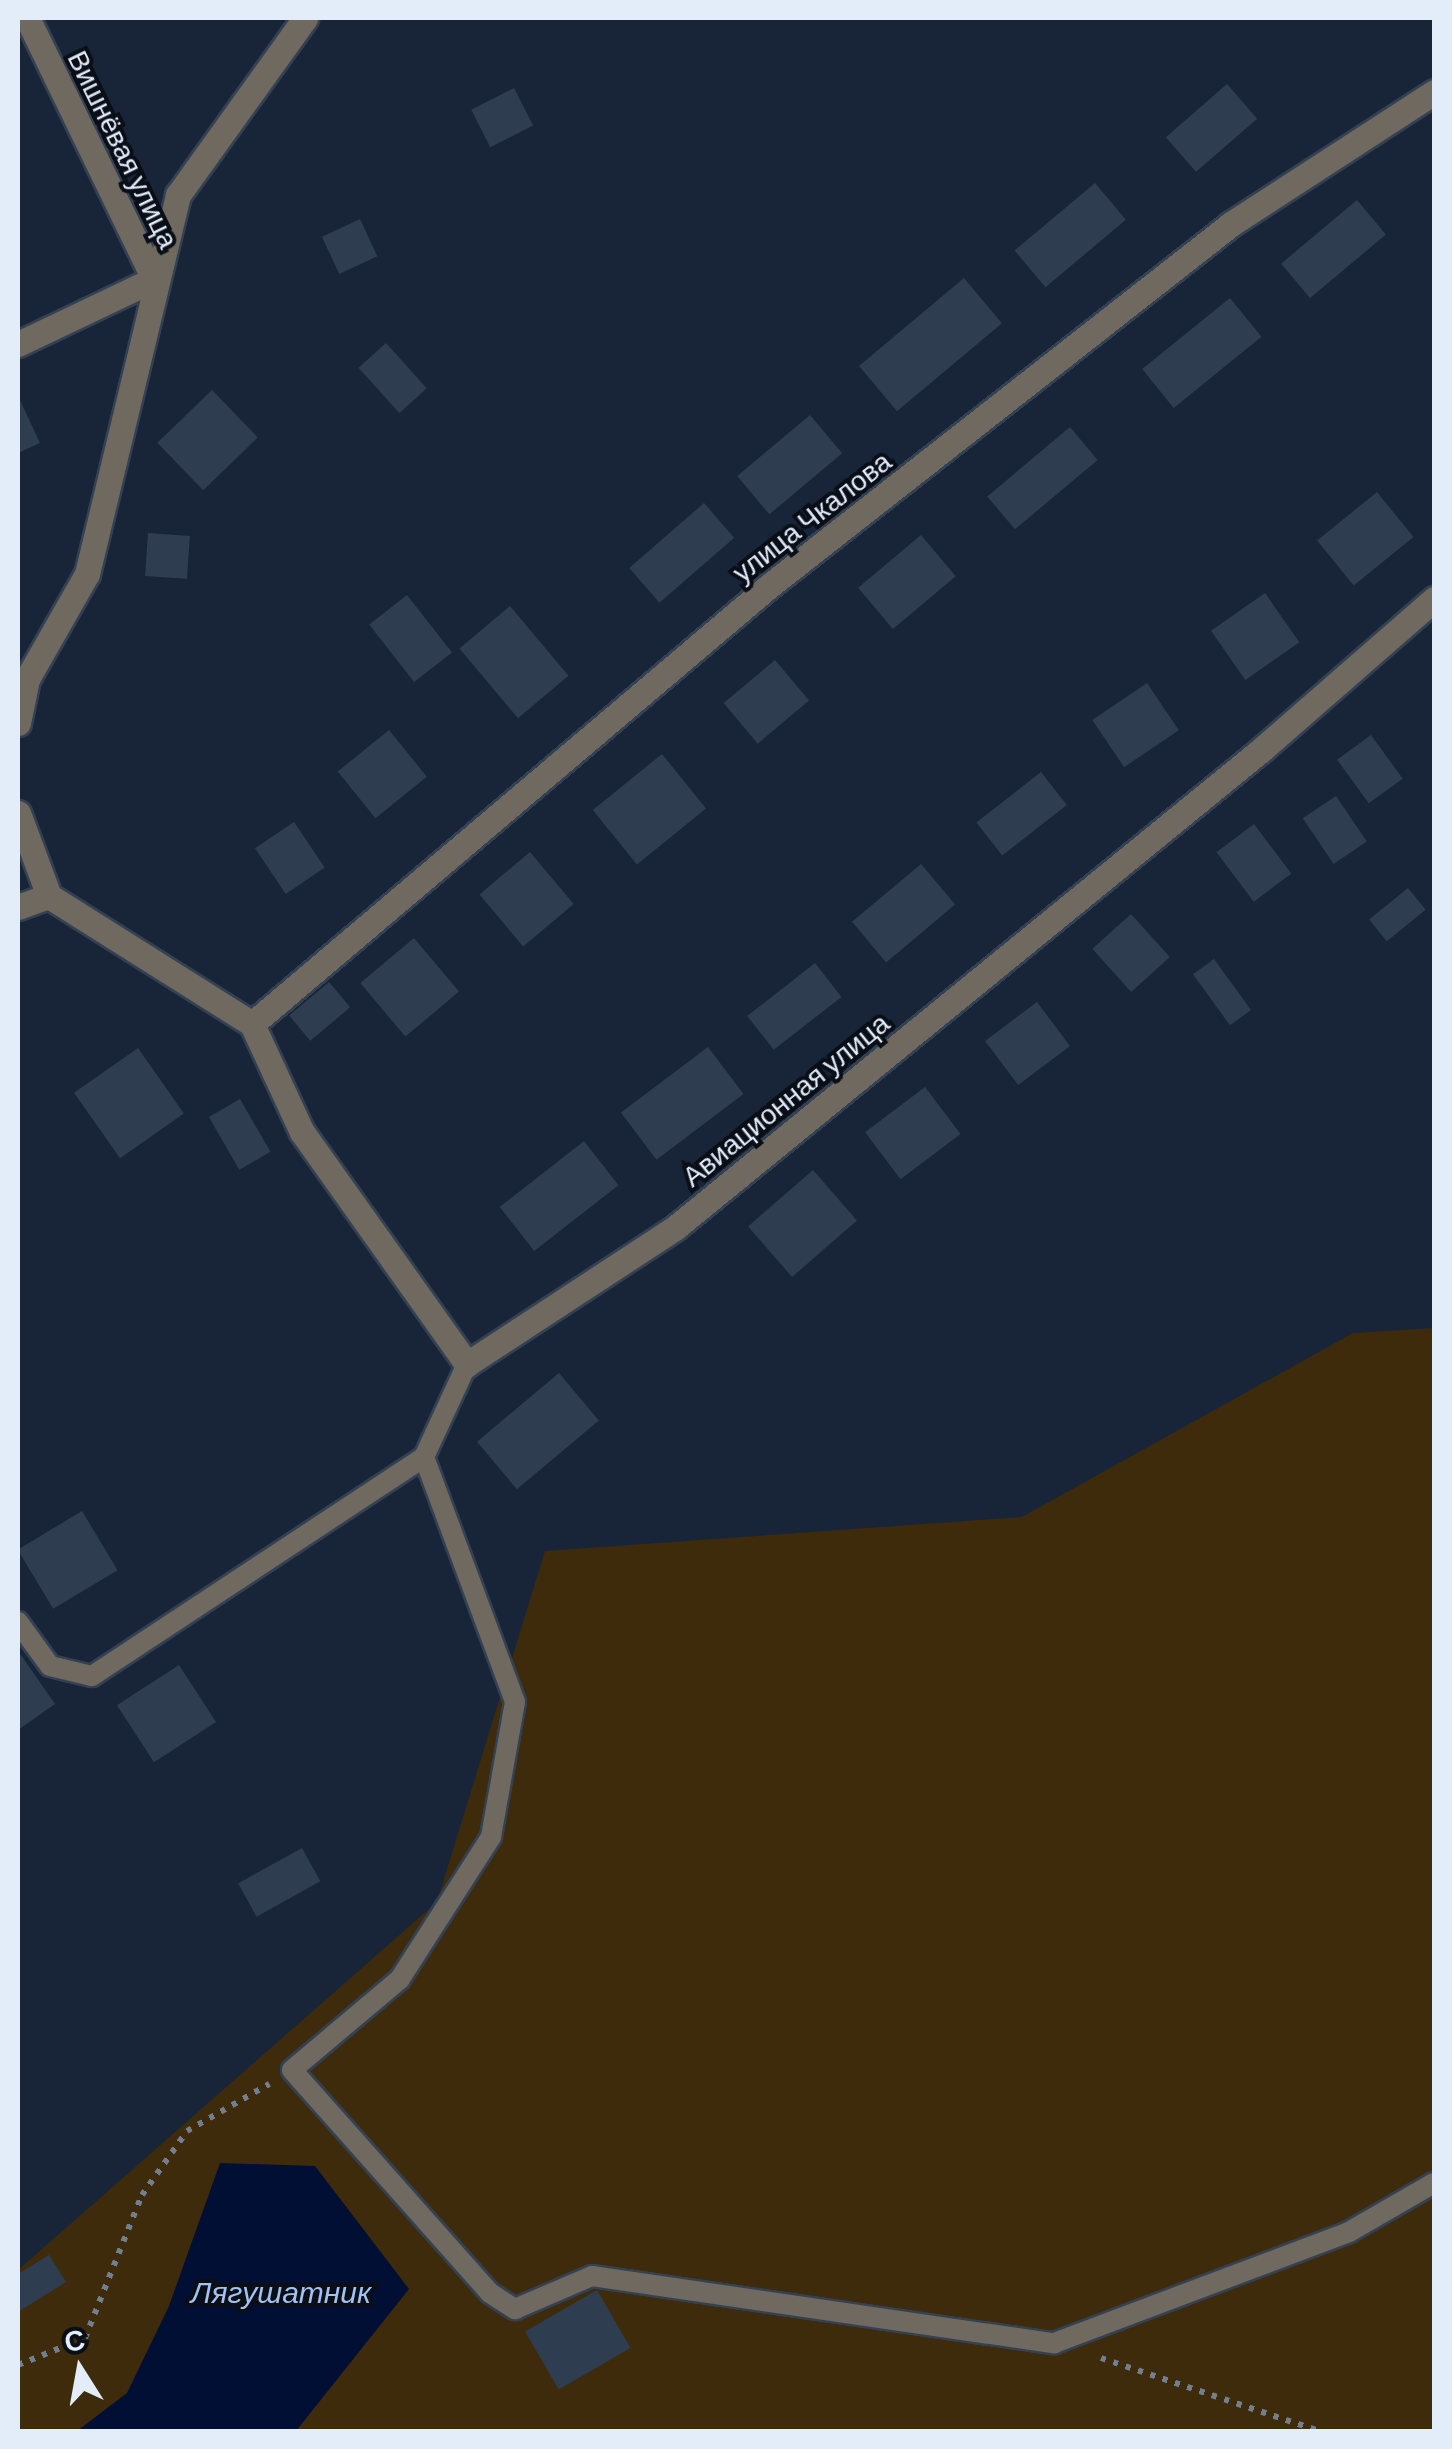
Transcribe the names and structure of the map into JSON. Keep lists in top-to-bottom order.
{
  "streets": {
    "street": ["Вишнёвая улица", "улица Чкалова", "Авиационная улица"]
  },
  "water": ["Лягушатник"],
  "north": "top"
}
